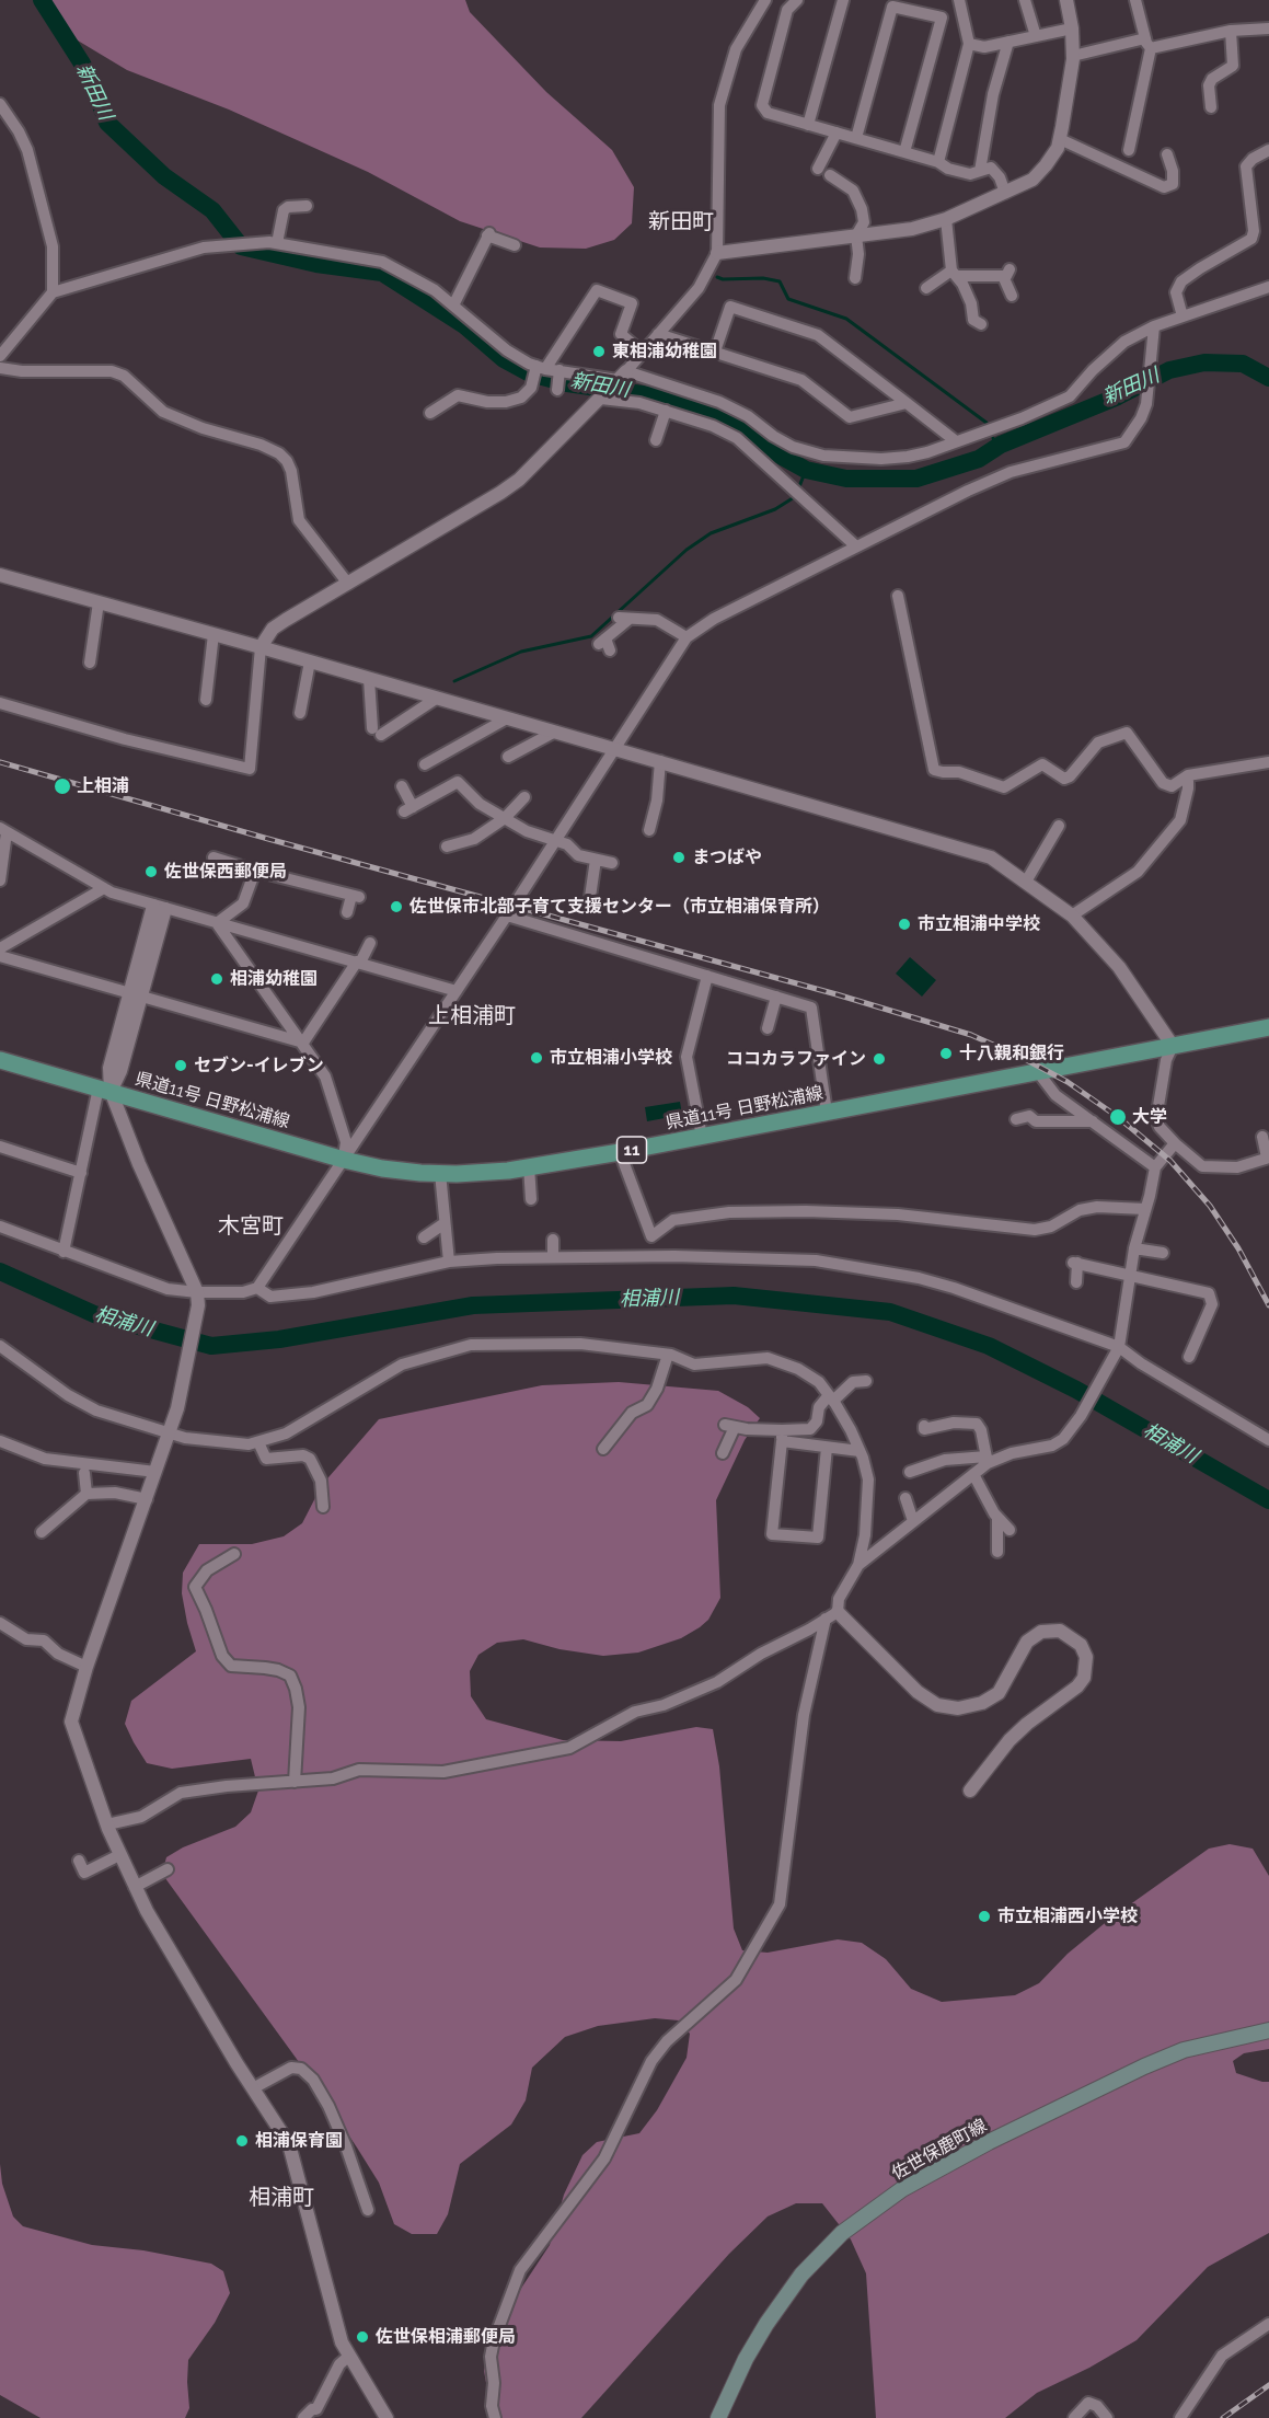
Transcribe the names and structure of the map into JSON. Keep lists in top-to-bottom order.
{
  "streets": {
    "main road": ["県道11号 日野松浦線", "11", "佐世保鹿町線"]
  },
  "districts": [
    "新田町",
    "上相浦町",
    "木宮町",
    "相浦町"
  ],
  "water": ["新田川", "相浦川"],
  "places": [
    "東相浦幼稚園",
    "上相浦",
    "まつばや",
    "佐世保西郵便局",
    "佐世保市北部子育て支援センター（市立相浦保育所）",
    "市立相浦中学校",
    "相浦幼稚園",
    "十八親和銀行",
    "市立相浦小学校",
    "ココカラファイン",
    "セブン-イレブン",
    "大学",
    "市立相浦西小学校",
    "相浦保育園",
    "佐世保相浦郵便局"
  ]
}
